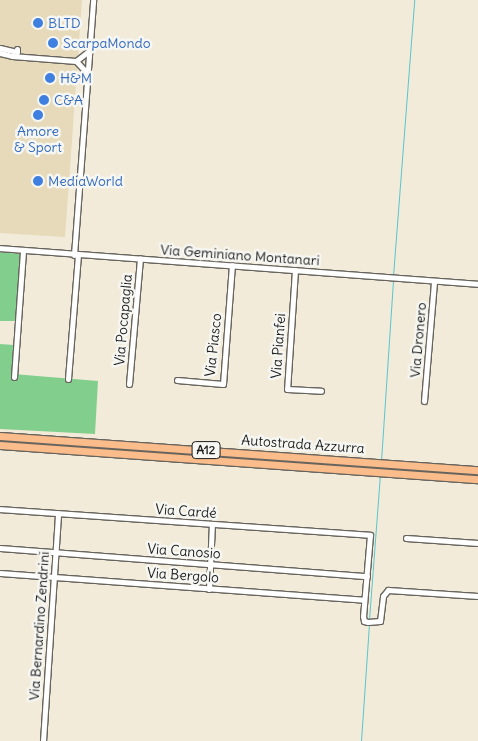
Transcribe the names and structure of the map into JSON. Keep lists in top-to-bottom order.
{
  "streets": {
    "highway": ["Autostrada Azzurra", "A12"],
    "street": [
      "Via Geminiano Montanari",
      "Via Pocapaglia",
      "Via Dronero",
      "Via Piasco",
      "Via Pianfei",
      "Via Cardé",
      "Via Canosio",
      "Via Bergolo",
      "Via Bernardino Zendrini"
    ]
  },
  "crossings": [
    ["Via Geminiano Montanari", "Via Pocapaglia"],
    ["Via Geminiano Montanari", "Via Dronero"],
    ["Via Geminiano Montanari", "Via Piasco"],
    ["Via Geminiano Montanari", "Via Pianfei"],
    ["Via Cardé", "Via Canosio"],
    ["Via Cardé", "Via Bernardino Zendrini"],
    ["Via Canosio", "Via Bernardino Zendrini"],
    ["Via Bergolo", "Via Bernardino Zendrini"]
  ],
  "places": [
    "BLTD",
    "ScarpaMondo",
    "H&M",
    "C&A",
    "Amore & Sport",
    "MediaWorld"
  ]
}
